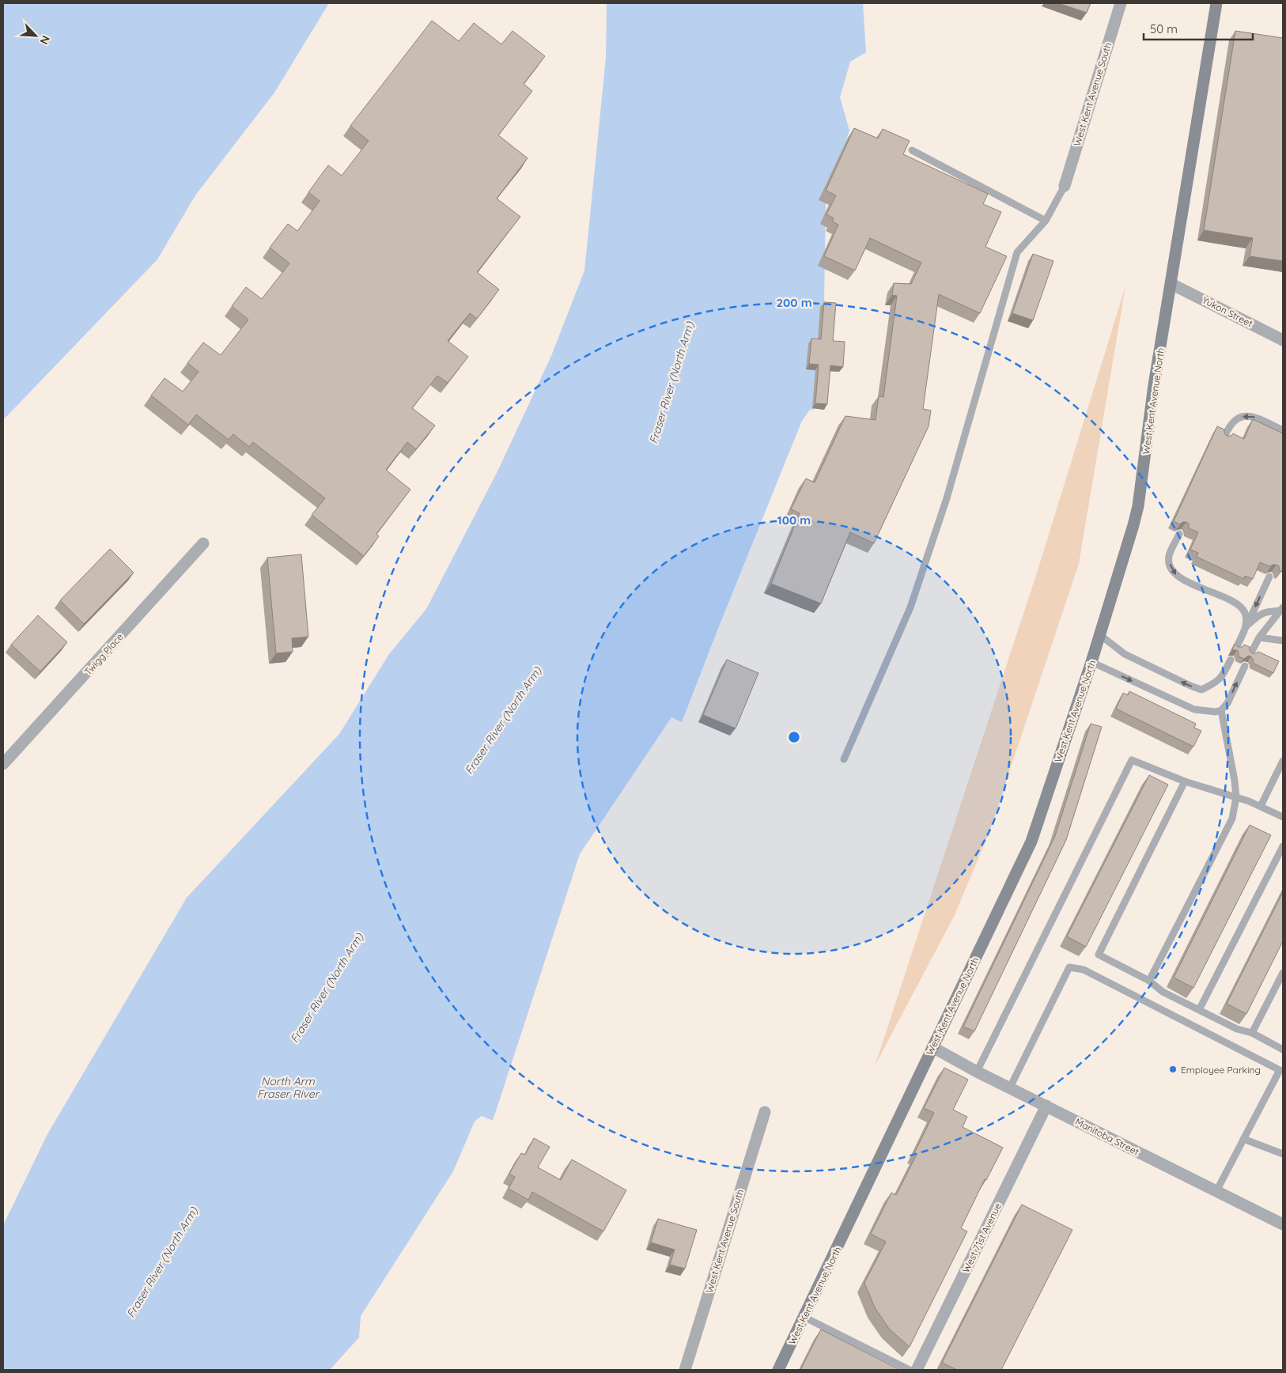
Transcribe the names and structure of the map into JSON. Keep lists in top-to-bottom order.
{
  "streets": {
    "street": [
      "West Kent Avenue South",
      "Yukon Street",
      "West Kent Avenue North",
      "Twigg Place",
      "Manitoba Street",
      "West 71st Avenue"
    ]
  },
  "crossings": [
    ["Yukon Street", "West Kent Avenue North"],
    ["West Kent Avenue North", "Manitoba Street"],
    ["Manitoba Street", "West 71st Avenue"]
  ],
  "water": ["Fraser River (North Arm)", "North Arm Fraser River"],
  "places": ["Employee Parking"],
  "scale_bar": "50 m",
  "north": "bottom right",
  "rings": ["200 m", "100 m"]
}
